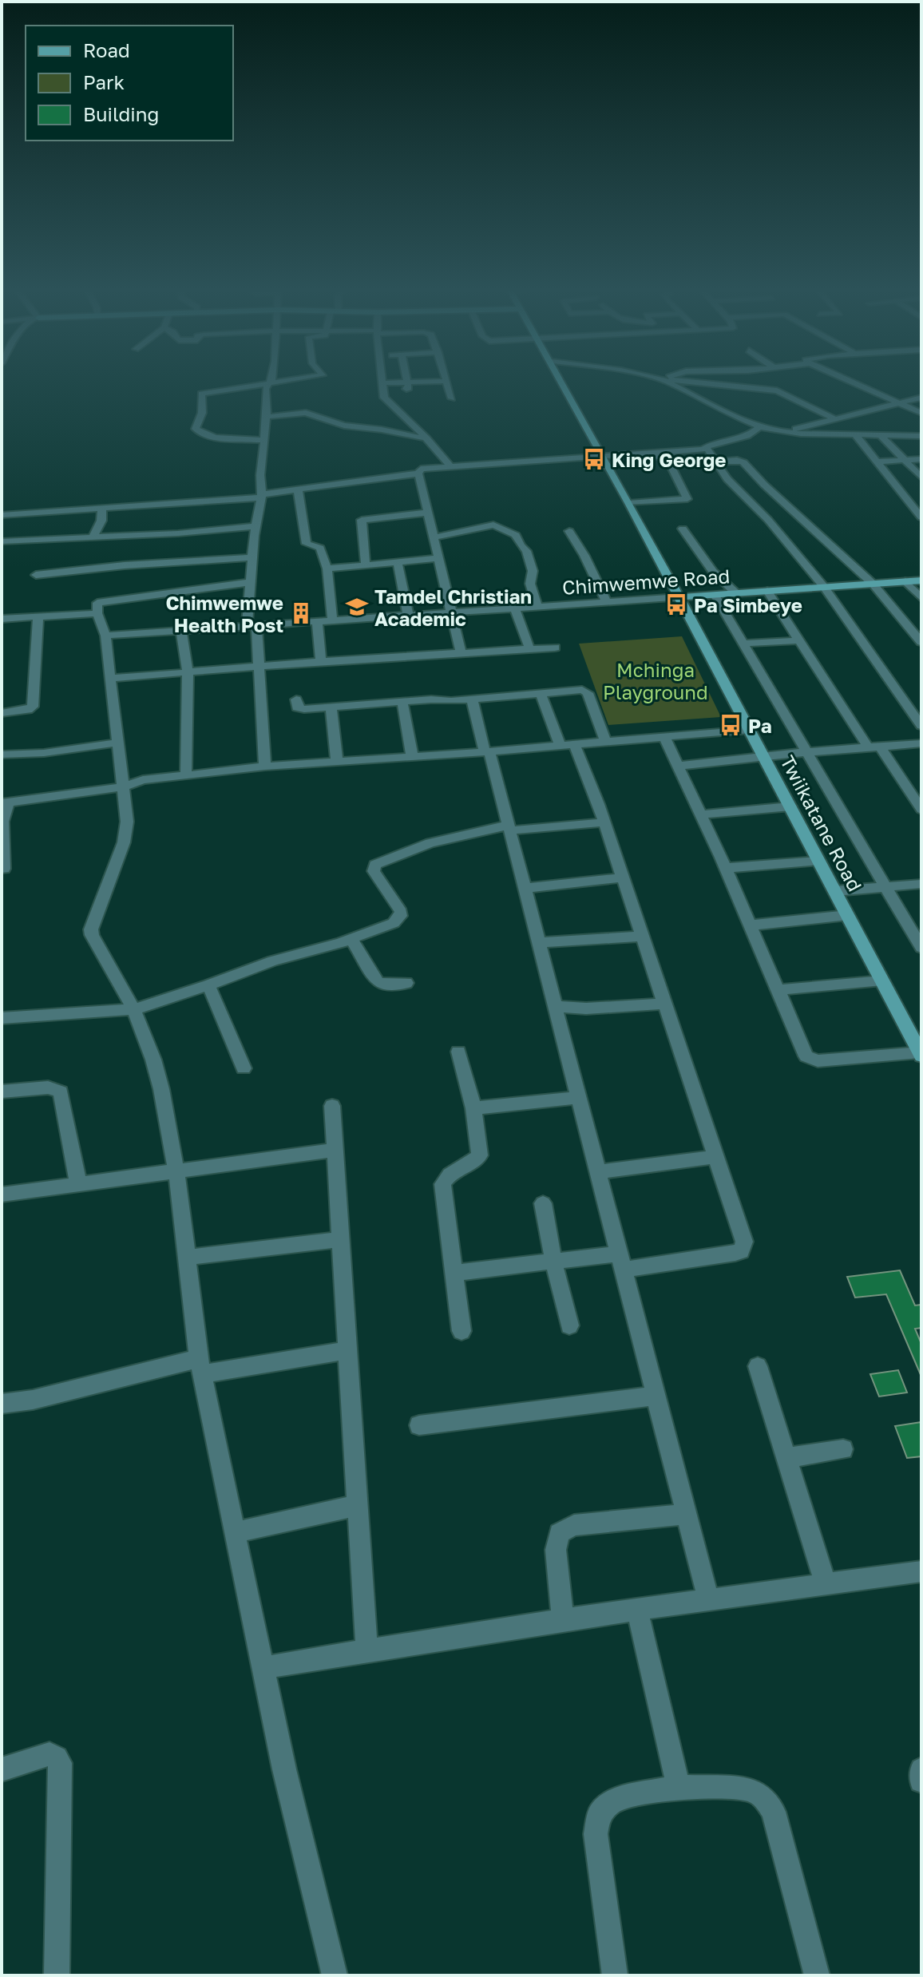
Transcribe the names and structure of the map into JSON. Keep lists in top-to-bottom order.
{
  "streets": {
    "street": ["Chimwemwe Road", "Twiikatane Road"]
  },
  "crossings": [
    ["Chimwemwe Road", "Twiikatane Road"]
  ],
  "parks": ["Mchinga Playground"],
  "places": {
    "bus stop": ["King George", "Pa Simbeye", "Pa"],
    "school or university": ["Tamdel Christian Academic"],
    "building": ["Chimwemwe Health Post"]
  },
  "legend": ["Road", "Park", "Building"]
}
